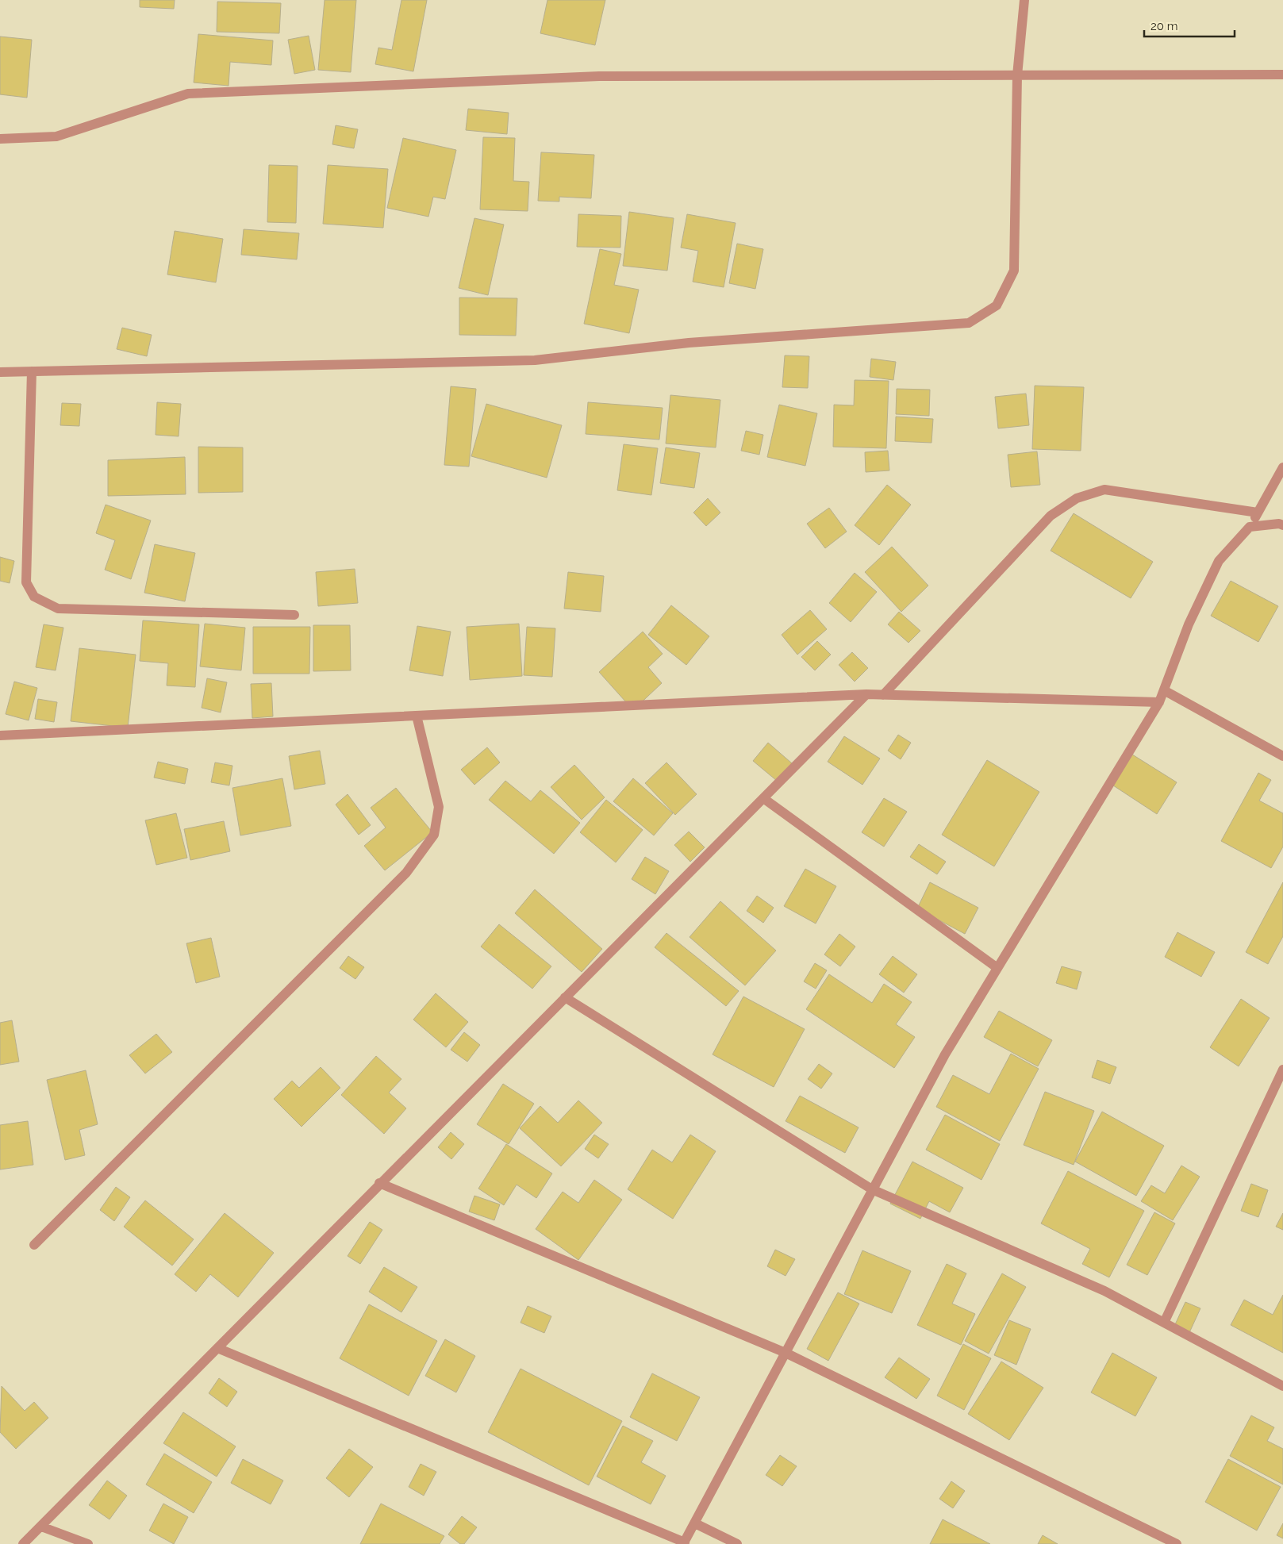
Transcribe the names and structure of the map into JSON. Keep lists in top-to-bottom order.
{
  "scale_bar": "20 m"
}
